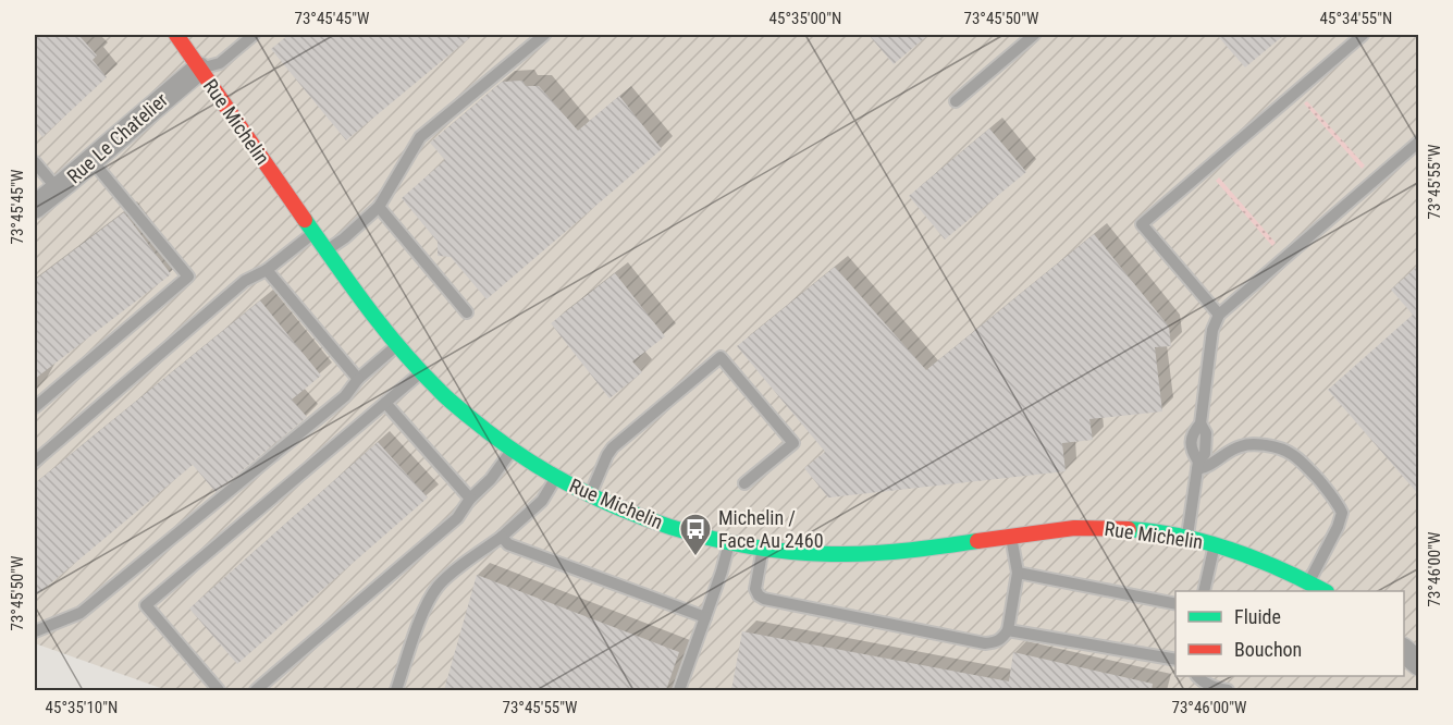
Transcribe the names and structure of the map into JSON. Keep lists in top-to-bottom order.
{
  "streets": {
    "street": ["Rue Michelin", "Rue Le Chatelier"]
  },
  "crossings": [
    ["Rue Michelin", "Rue Le Chatelier"]
  ],
  "places": {
    "bus stop": ["Michelin / Face Au 2460"]
  },
  "legend": ["Fluide", "Bouchon"],
  "coordinates": [
    "73°45'45\"W",
    "45°35'00\"N",
    "73°45'50\"W",
    "45°34'55\"N",
    "73°45'55\"W",
    "73°46'00\"W",
    "45°35'10\"N"
  ]
}
